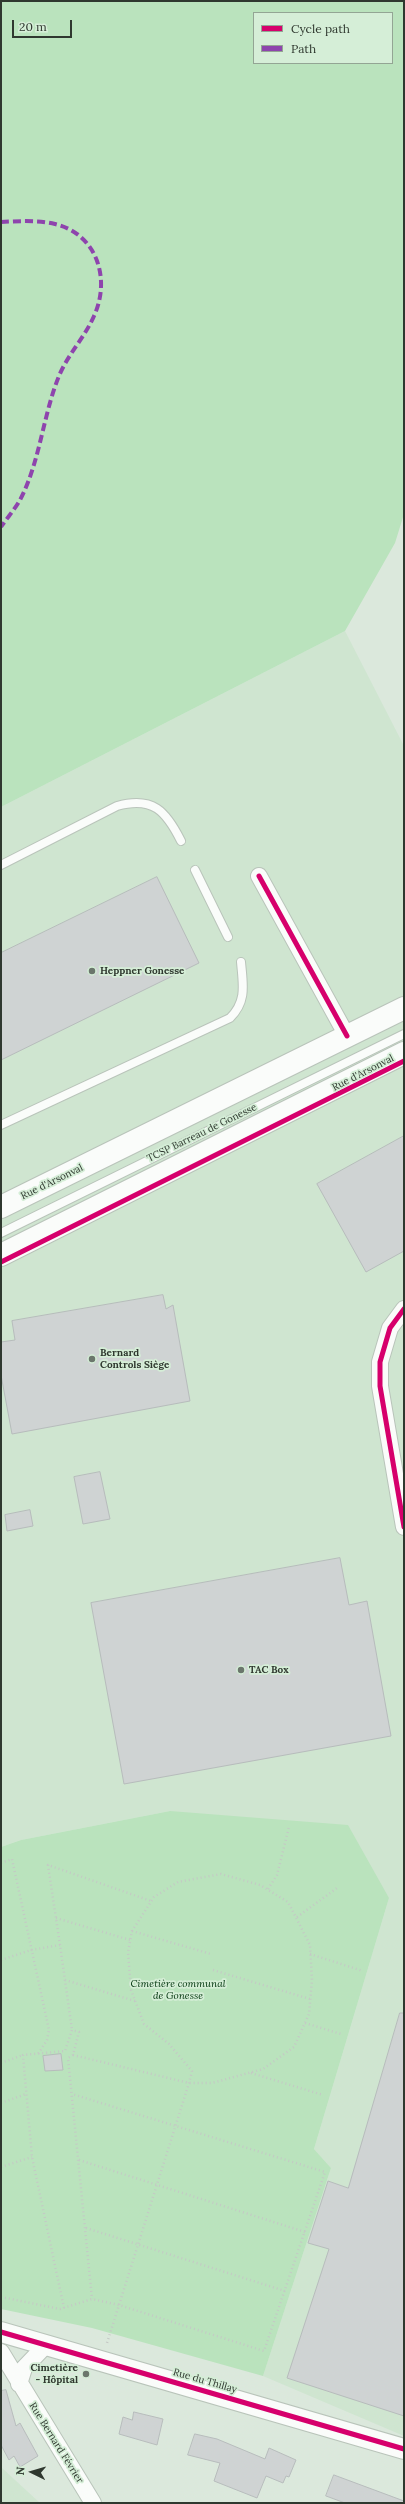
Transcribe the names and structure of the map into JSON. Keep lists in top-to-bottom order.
{
  "streets": {
    "main road": ["Rue d'Arsonval"],
    "street": ["Rue du Thillay", "Rue Bernard Février"],
    "lane": ["TCSP Barreau de Gonesse"]
  },
  "parks": ["Cimetière communal de Gonesse"],
  "places": [
    "Heppner Gonesse",
    "Bernard Controls Siège",
    "TAC Box",
    "Cimetière - Hôpital"
  ],
  "legend": ["Cycle path", "Path"],
  "scale_bar": "20 m",
  "north": "left"
}
